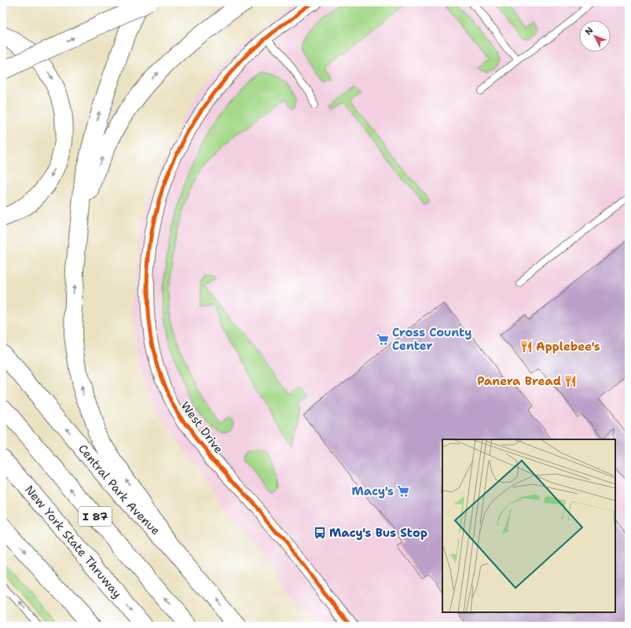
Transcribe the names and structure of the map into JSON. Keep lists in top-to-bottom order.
{
  "streets": {
    "main road": ["Central Park Avenue", "I 87", "New York State Thruway"],
    "street": ["West Drive"]
  },
  "places": {
    "supermarket": ["Cross County Center", "Macy's"],
    "restaurant": ["Applebee's", "Panera Bread"],
    "bus stop": ["Macy's Bus Stop"]
  },
  "north": "top left"
}
